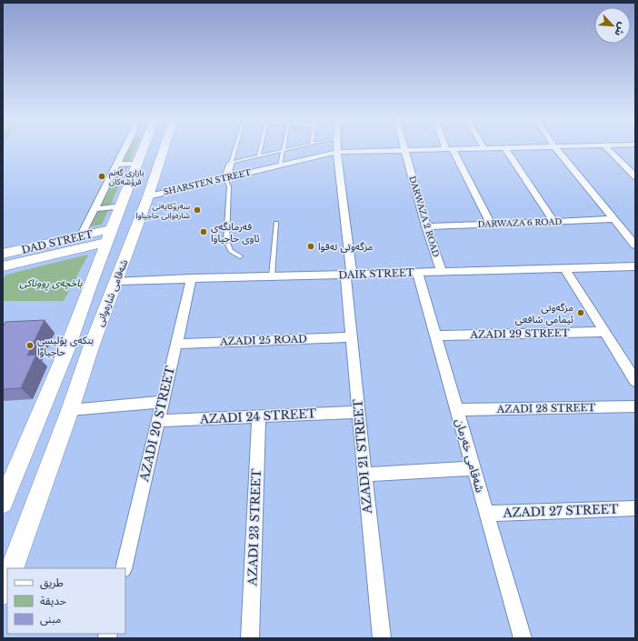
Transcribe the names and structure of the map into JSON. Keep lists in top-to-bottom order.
{
  "streets": {
    "main road": ["DAD STREET", "شەقامی شارەوانی"],
    "street": [
      "SHARSTEN STREET",
      "DARWAZA 2 ROAD",
      "DARWAZA 6 ROAD",
      "DAIK STREET",
      "AZADI 29 STREET",
      "AZADI 25 ROAD",
      "AZADI 28 STREET",
      "AZADI 24 STREET",
      "AZADI 20 STREET",
      "شەقامی خەرمان",
      "AZADI 21 STREET",
      "AZADI 27 STREET",
      "AZADI 23 STREET"
    ]
  },
  "crossings": [
    ["SHARSTEN STREET", "DARWAZA 2 ROAD"],
    ["SHARSTEN STREET", "شەقامی شارەوانی"],
    ["SHARSTEN STREET", "AZADI 21 STREET"],
    ["DARWAZA 2 ROAD", "DARWAZA 6 ROAD"],
    ["DARWAZA 2 ROAD", "DAIK STREET"],
    ["DAIK STREET", "شەقامی شارەوانی"],
    ["DAIK STREET", "AZADI 20 STREET"],
    ["DAIK STREET", "شەقامی خەرمان"],
    ["DAIK STREET", "AZADI 21 STREET"],
    ["AZADI 29 STREET", "شەقامی خەرمان"],
    ["AZADI 25 ROAD", "AZADI 20 STREET"],
    ["AZADI 25 ROAD", "AZADI 21 STREET"],
    ["AZADI 28 STREET", "شەقامی خەرمان"],
    ["AZADI 24 STREET", "AZADI 20 STREET"],
    ["AZADI 24 STREET", "AZADI 21 STREET"],
    ["AZADI 24 STREET", "AZADI 23 STREET"],
    ["شەقامی خەرمان", "AZADI 27 STREET"]
  ],
  "parks": ["باخچەی ڕووناکی"],
  "places": [
    "بازاڕی گەنم فرۆشەکان",
    "سەرۆکایەتی شارەوانی حاجیاوا",
    "فەرمانگەی ئاوی حاجیاوا",
    "مزگەوتی تەقوا",
    "مزگەوتی ئیمامی شافعی",
    "بنکەی پۆلیسی حاجیاوا"
  ],
  "legend": ["طريق", "حديقة", "مبنى"],
  "north": "bottom right"
}
